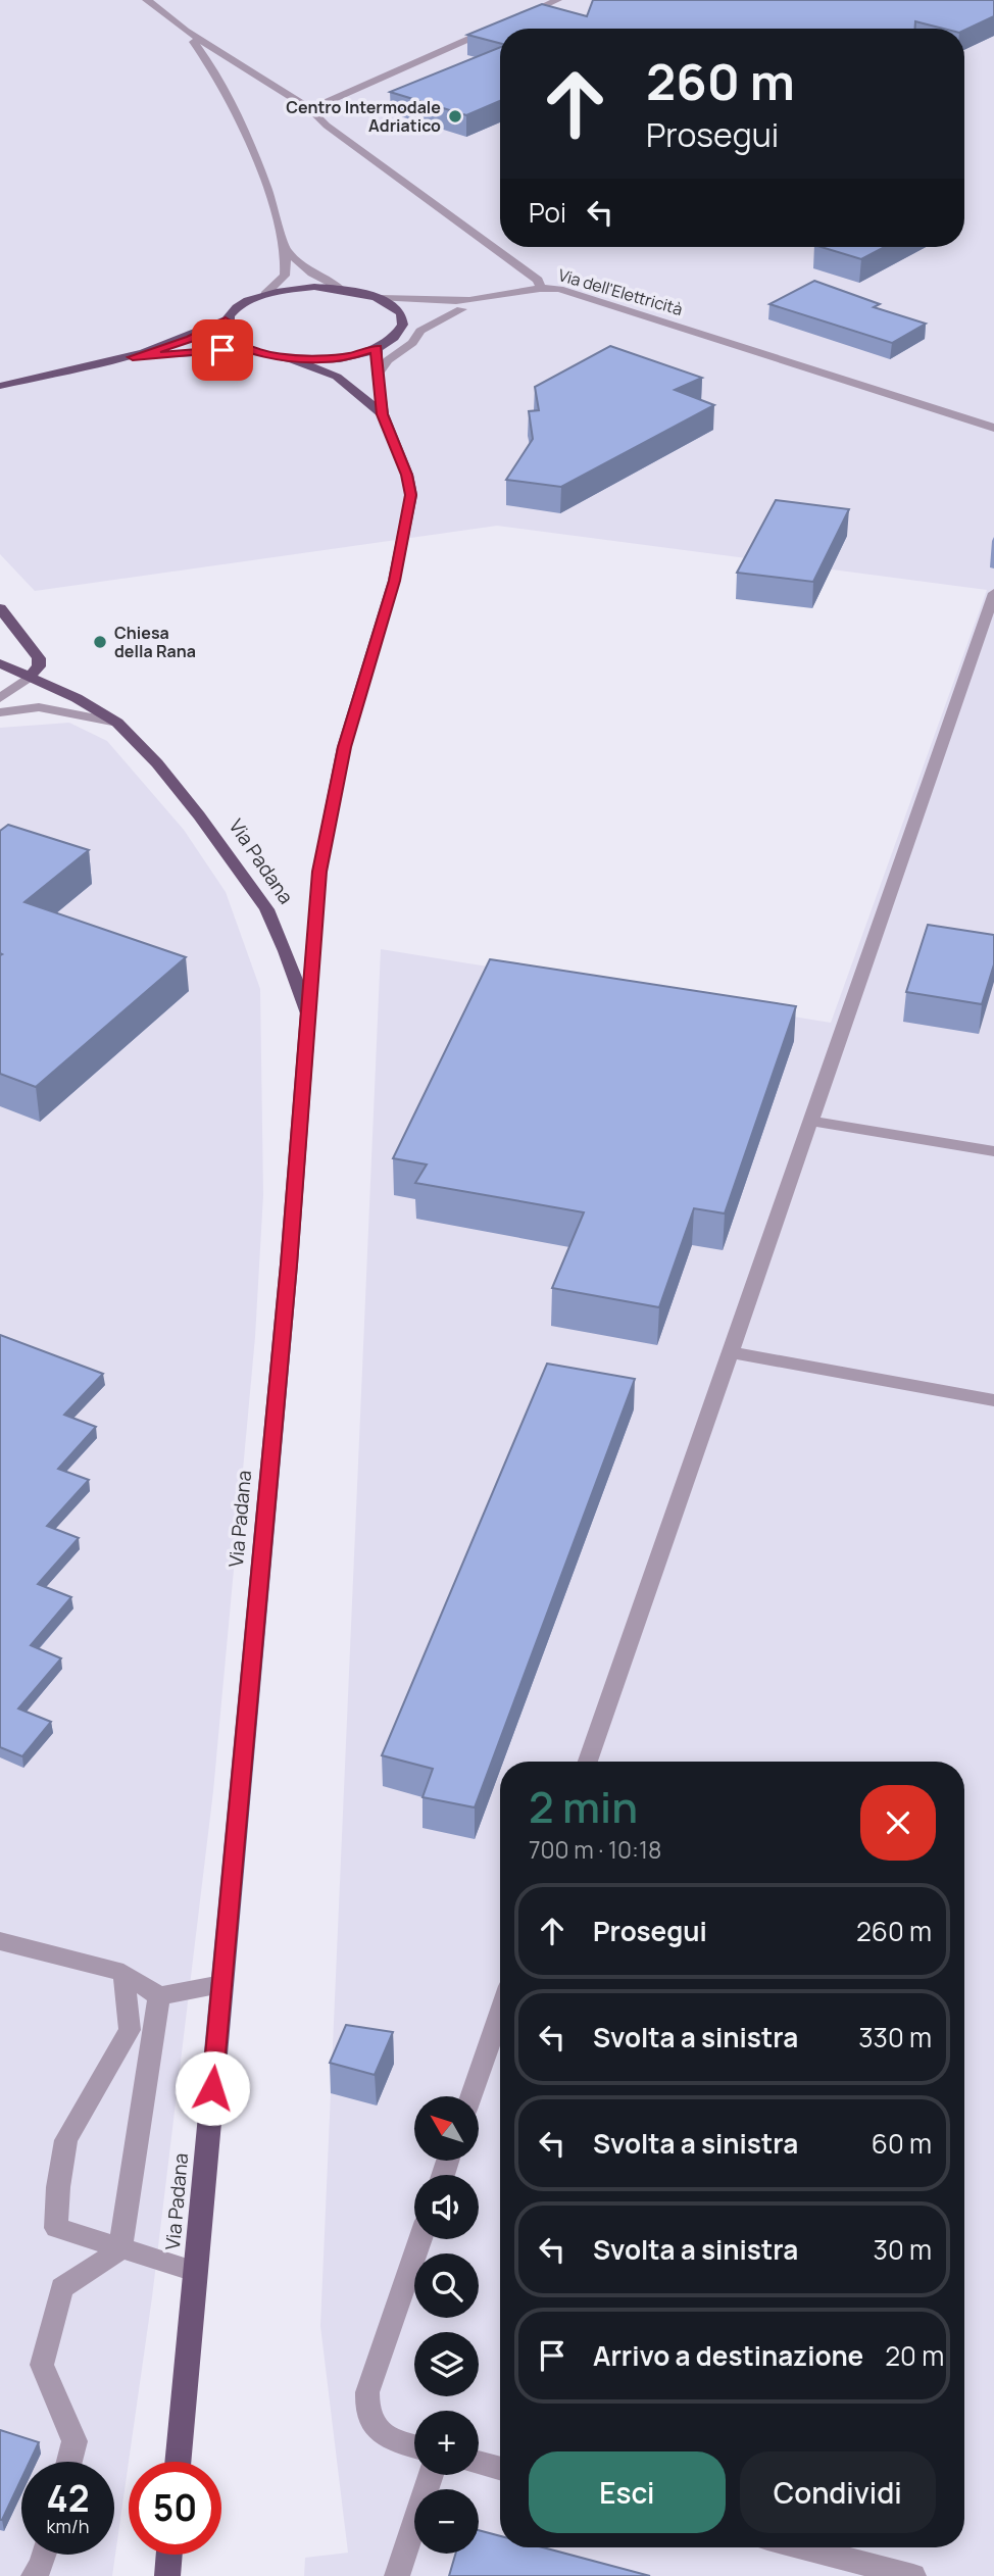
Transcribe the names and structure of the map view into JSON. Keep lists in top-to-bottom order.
{
  "streets": {
    "main road": ["Via Padana"],
    "street": ["Via dell'Elettricità"]
  },
  "places": ["Centro Intermodale Adriatico", "Chiesa della Rana"],
  "north": "top left",
  "page": {
    "turn": ["260 m", "Prosegui"],
    "then": "Poi",
    "heading": ["2 min", "700 m · 10:18"],
    "list": [
      {
        "name": "Prosegui",
        "value": "260 m"
      },
      {
        "name": "Svolta a sinistra",
        "value": "330 m"
      },
      {
        "name": "Svolta a sinistra",
        "value": "60 m"
      },
      {
        "name": "Svolta a sinistra",
        "value": "30 m"
      },
      {
        "name": "Arrivo a destinazione",
        "value": "20 m"
      }
    ],
    "map_buttons": ["+", "−"],
    "buttons": ["Esci", "Condividi"],
    "speed": "42 km/h",
    "limit": "50"
  }
}
